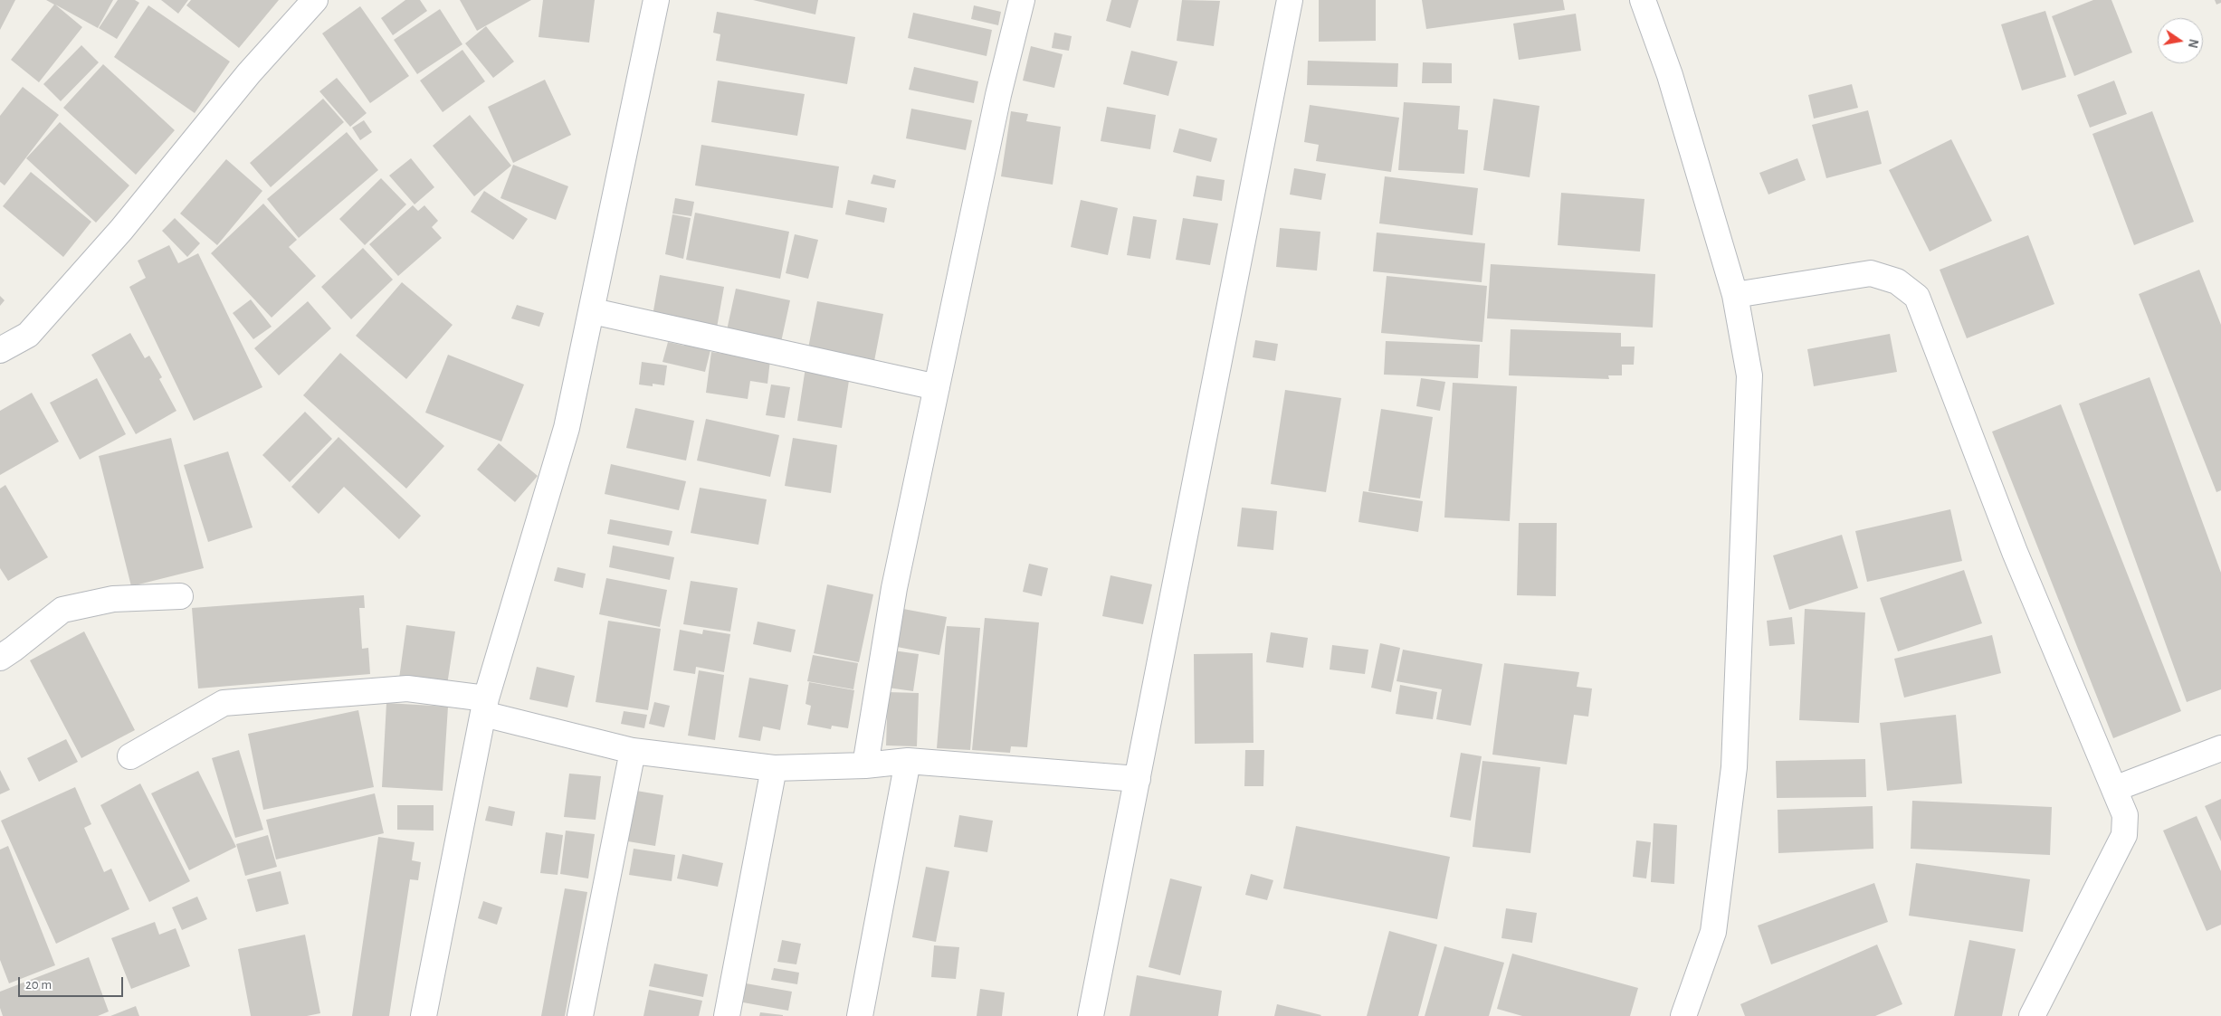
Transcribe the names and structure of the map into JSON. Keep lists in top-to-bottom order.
{
  "scale_bar": "20 m",
  "north": "right"
}
